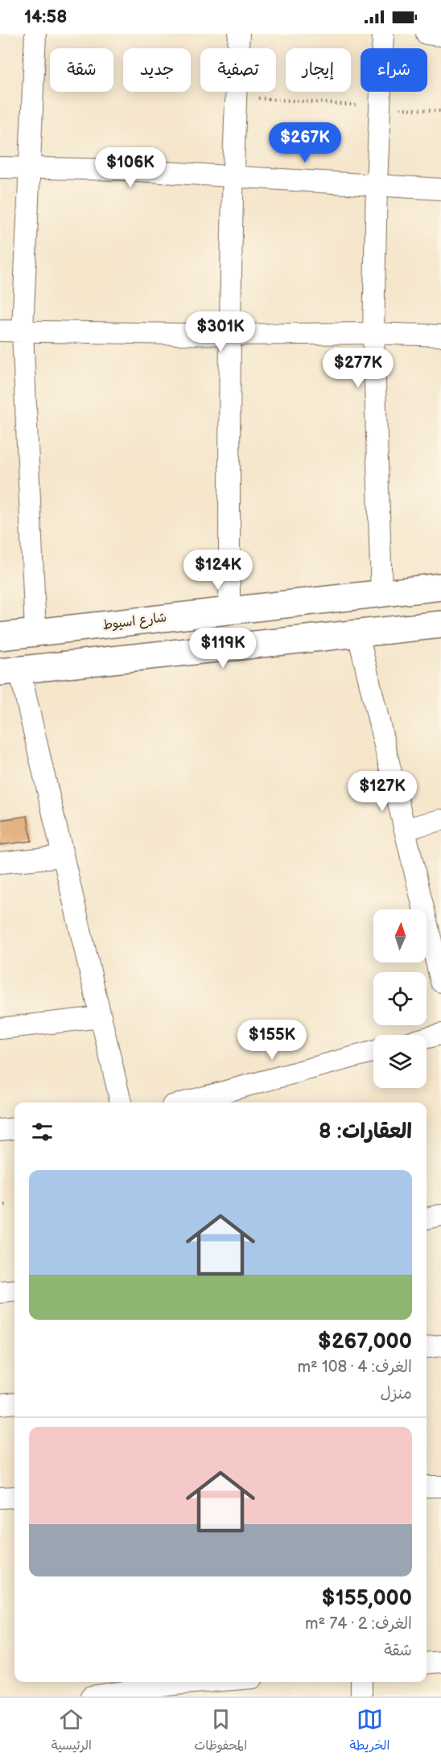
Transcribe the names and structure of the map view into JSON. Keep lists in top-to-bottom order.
{
  "streets": {
    "street": ["شارع اسيوط"]
  },
  "north": "top",
  "page": {
    "status": "14:58",
    "chip": [
      "شراء",
      "إيجار",
      "تصفية",
      "جديد",
      "شقة"
    ],
    "price": [
      "$267K",
      "$106K",
      "$301K",
      "$277K",
      "$124K",
      "$119K",
      "$127K",
      "$155K"
    ],
    "heading": "العقارات: 8",
    "list": [
      {
        "name": "$267,000",
        "note": "الغرف: 4 · 108 m² · منزل"
      },
      {
        "name": "$155,000",
        "note": "الغرف: 2 · 74 m² · شقة"
      }
    ],
    "tabs": ["الخريطة", "المحفوظات", "الرئيسية"]
  }
}
